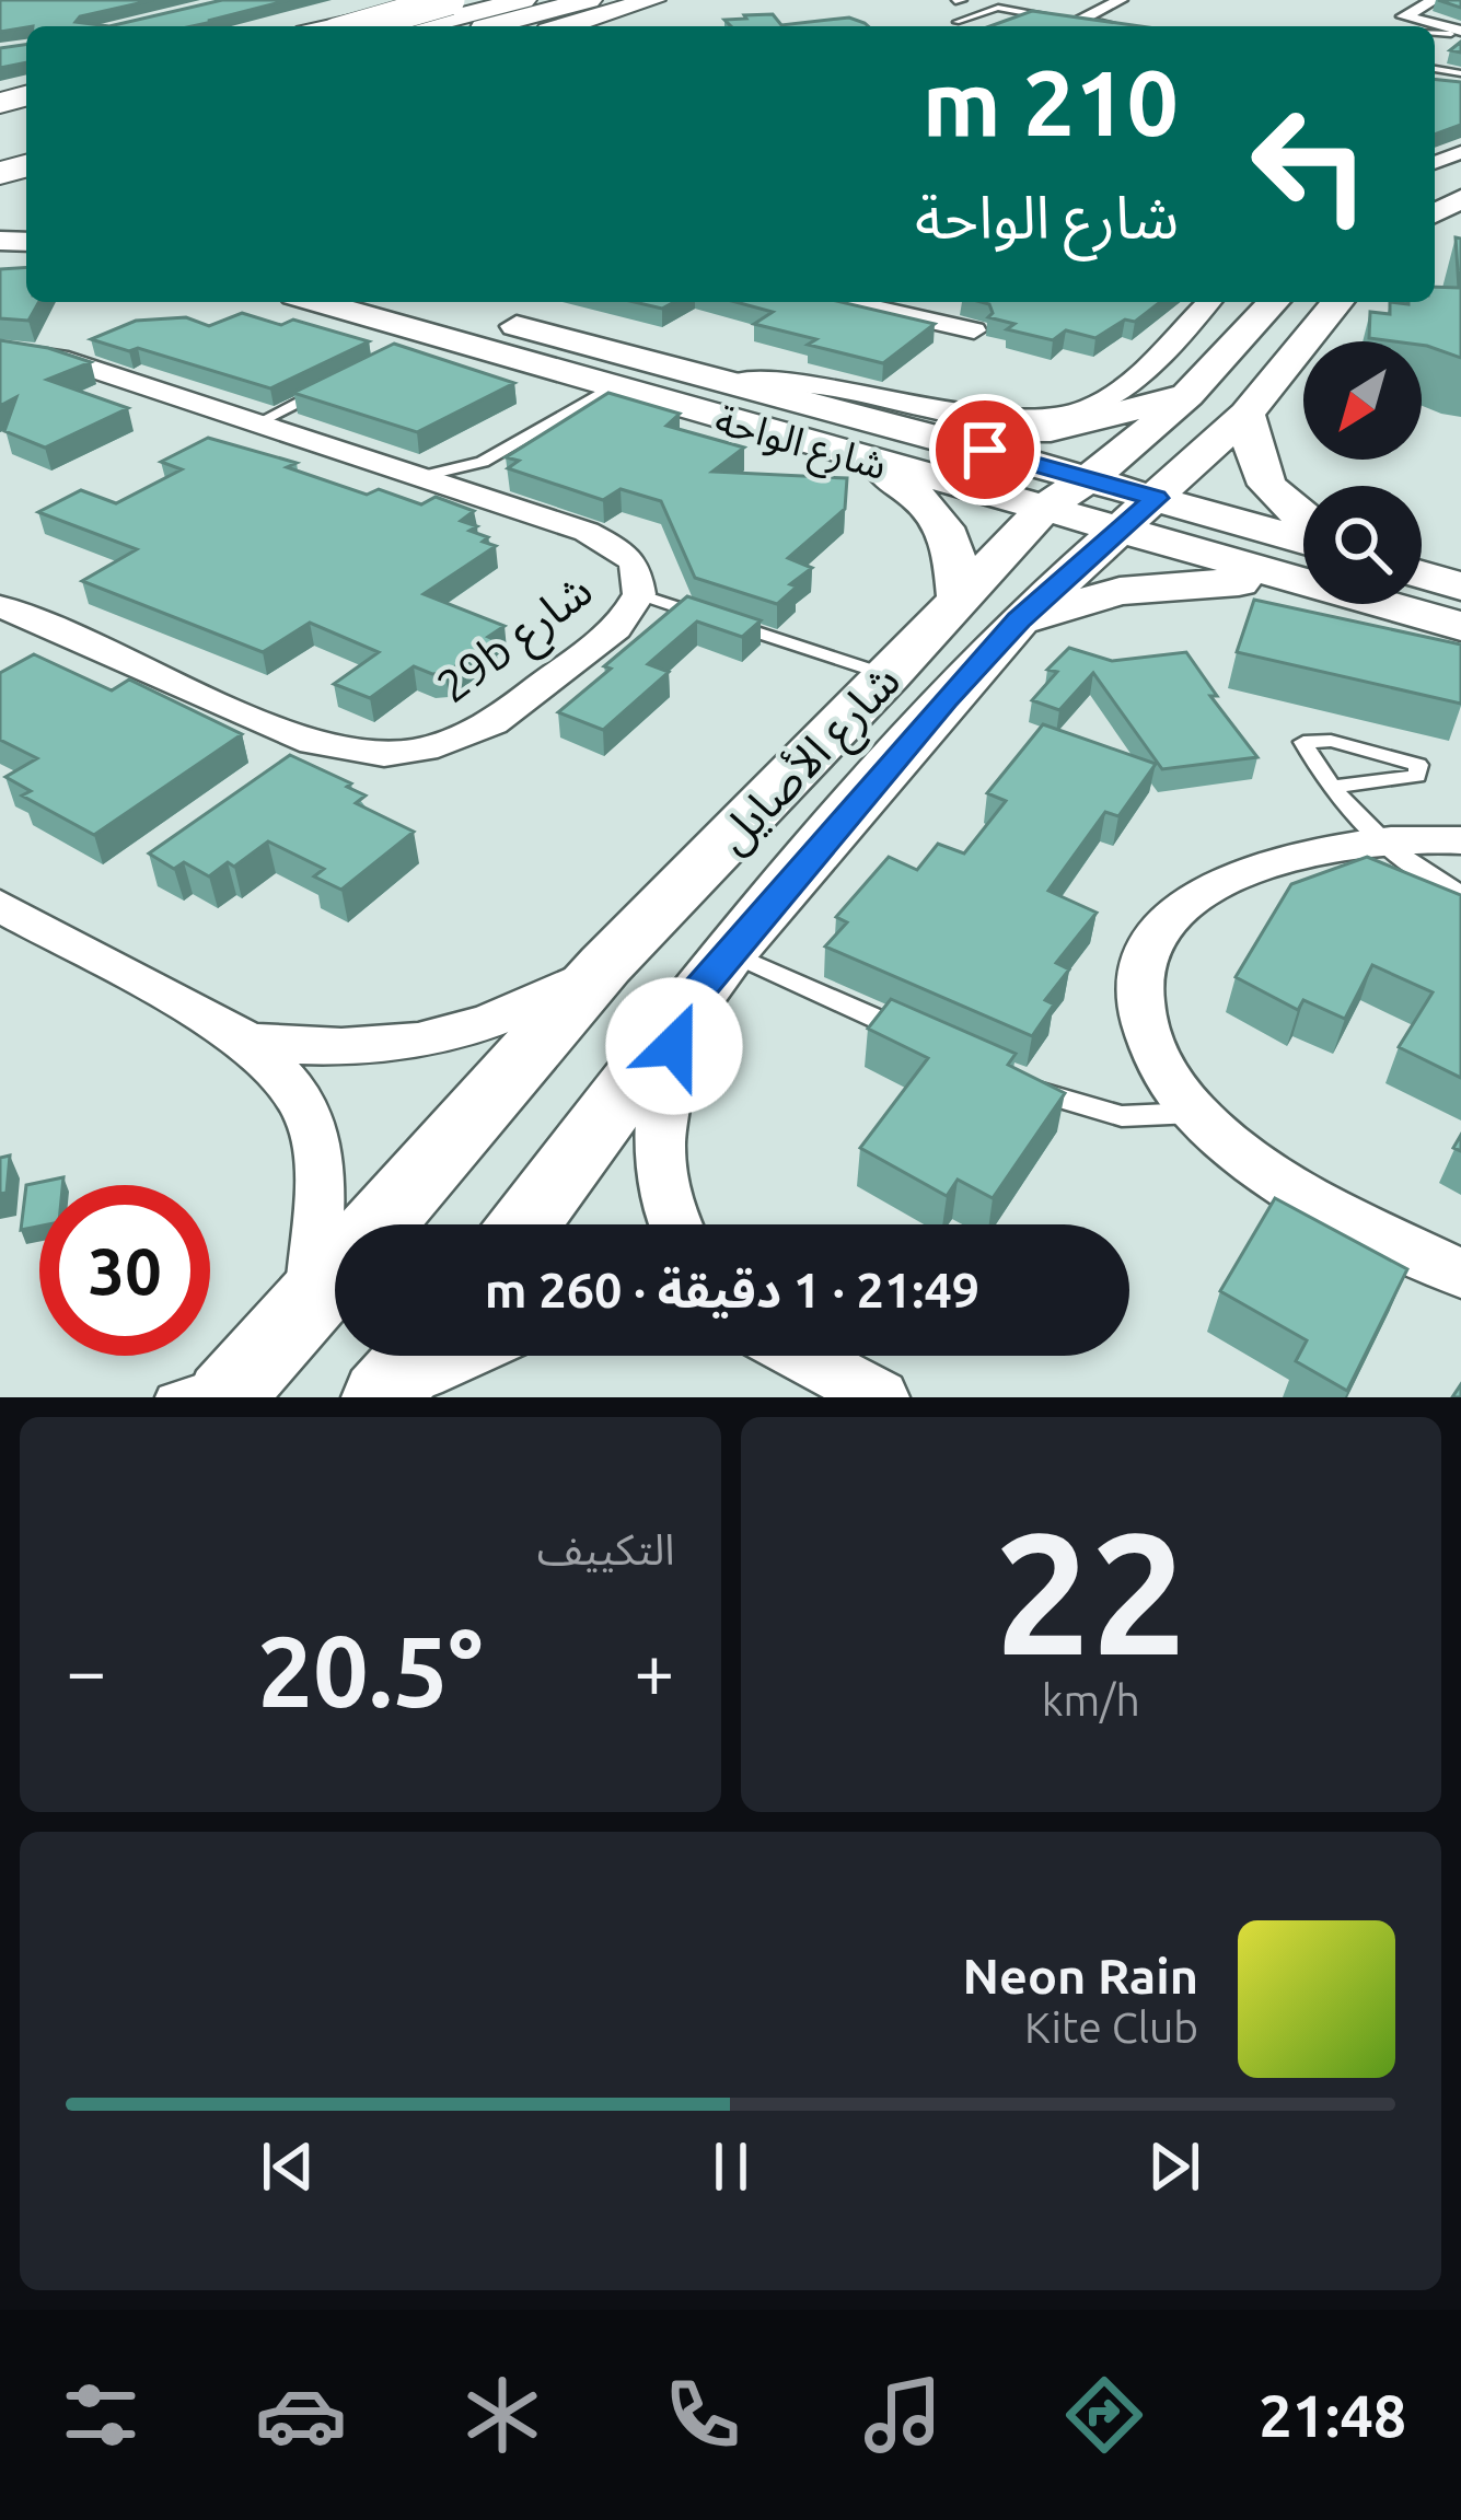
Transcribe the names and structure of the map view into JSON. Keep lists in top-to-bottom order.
{
  "streets": {
    "main road": ["شارع الواحة", "شارع الأصايل"],
    "street": ["29b شارع"]
  },
  "crossings": [
    ["شارع الواحة", "شارع الأصايل"]
  ],
  "north": "bottom left",
  "page": {
    "turn": ["210 m", "شارع الواحة"],
    "limit": "30",
    "trip": "21:49 · 1 دقيقة · 260 m",
    "tile": [
      ["22", "km/h"],
      "التكييف"
    ],
    "heat": ["−", "20.5°", "+"],
    "song": ["Neon Rain", "Kite Club"],
    "tabs": "21:48"
  }
}
